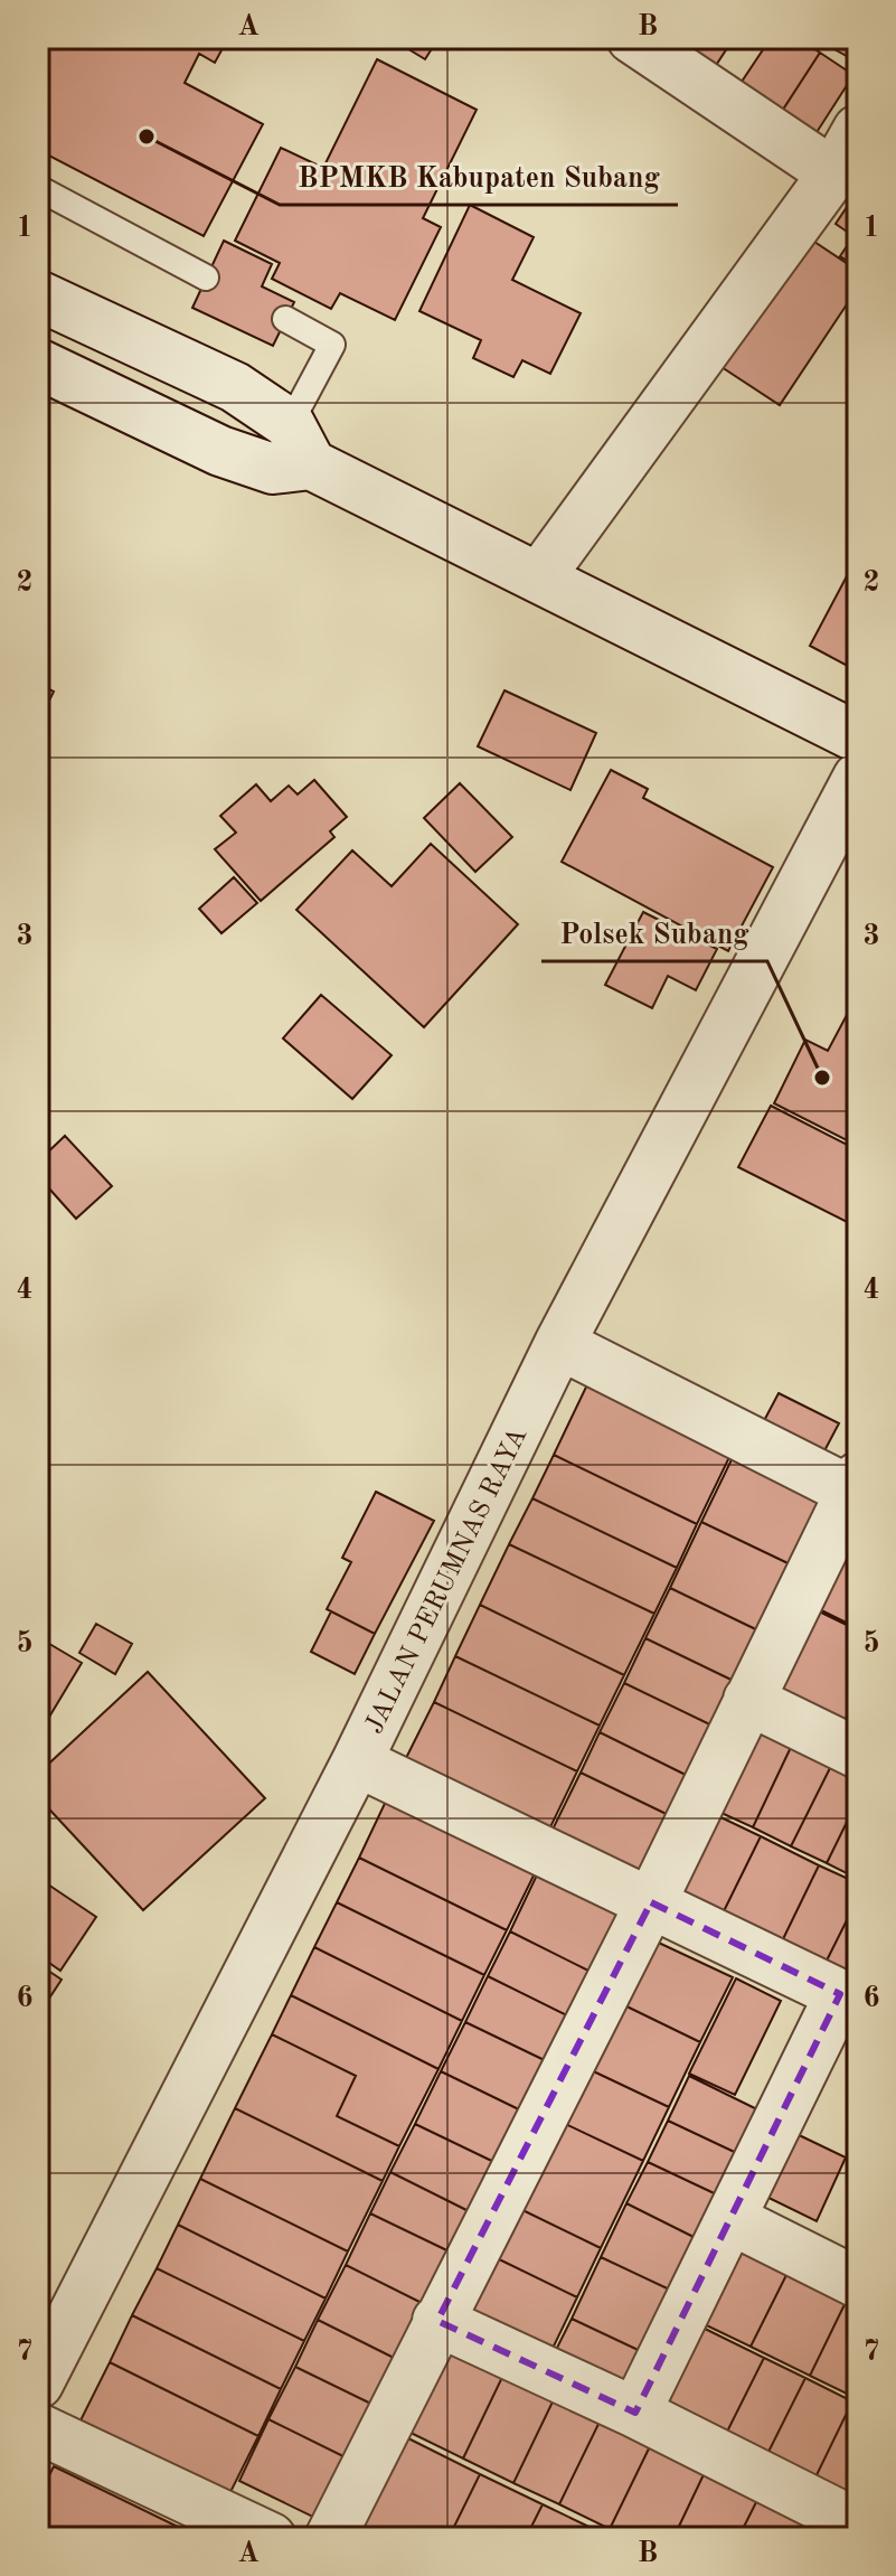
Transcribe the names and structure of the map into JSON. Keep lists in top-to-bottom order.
{
  "streets": {
    "street": ["JALAN PERUMNAS RAYA"]
  },
  "places": ["BPMKB Kabupaten Subang", "Polsek Subang"],
  "grid": {
    "columns": ["A", "B"],
    "rows": [
      "1",
      "2",
      "3",
      "4",
      "5",
      "6",
      "7"
    ]
  }
}
